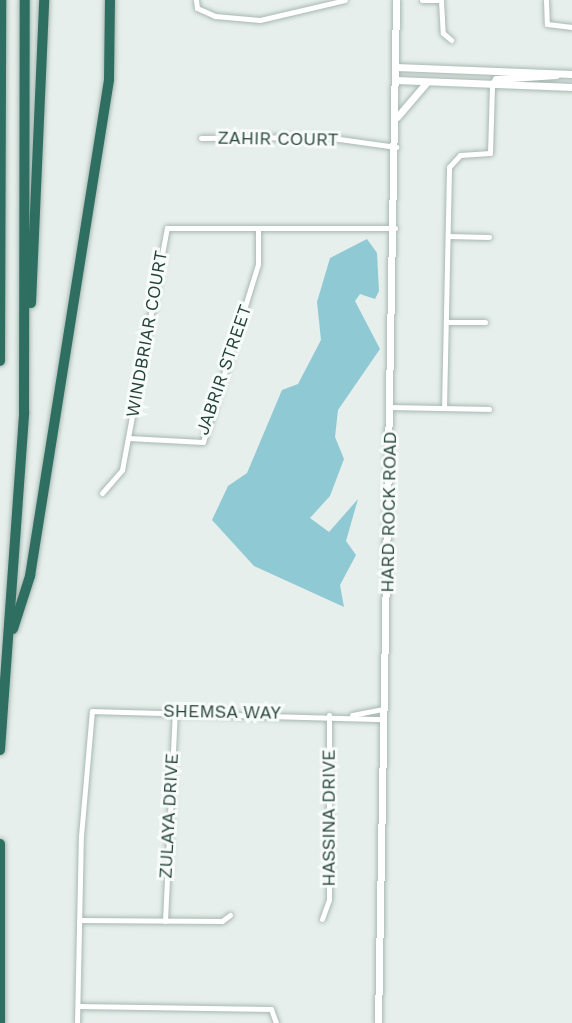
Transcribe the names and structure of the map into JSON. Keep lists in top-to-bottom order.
{
  "streets": {
    "street": [
      "ZAHIR COURT",
      "WINDBRIAR COURT",
      "JABRIR STREET",
      "HARD ROCK ROAD",
      "SHEMSA WAY",
      "ZULAYA DRIVE",
      "HASSINA DRIVE"
    ]
  },
  "crossings": [
    ["ZAHIR COURT", "HARD ROCK ROAD"],
    ["WINDBRIAR COURT", "JABRIR STREET"],
    ["WINDBRIAR COURT", "HARD ROCK ROAD"],
    ["HARD ROCK ROAD", "SHEMSA WAY"],
    ["SHEMSA WAY", "ZULAYA DRIVE"],
    ["SHEMSA WAY", "HASSINA DRIVE"]
  ]
}
